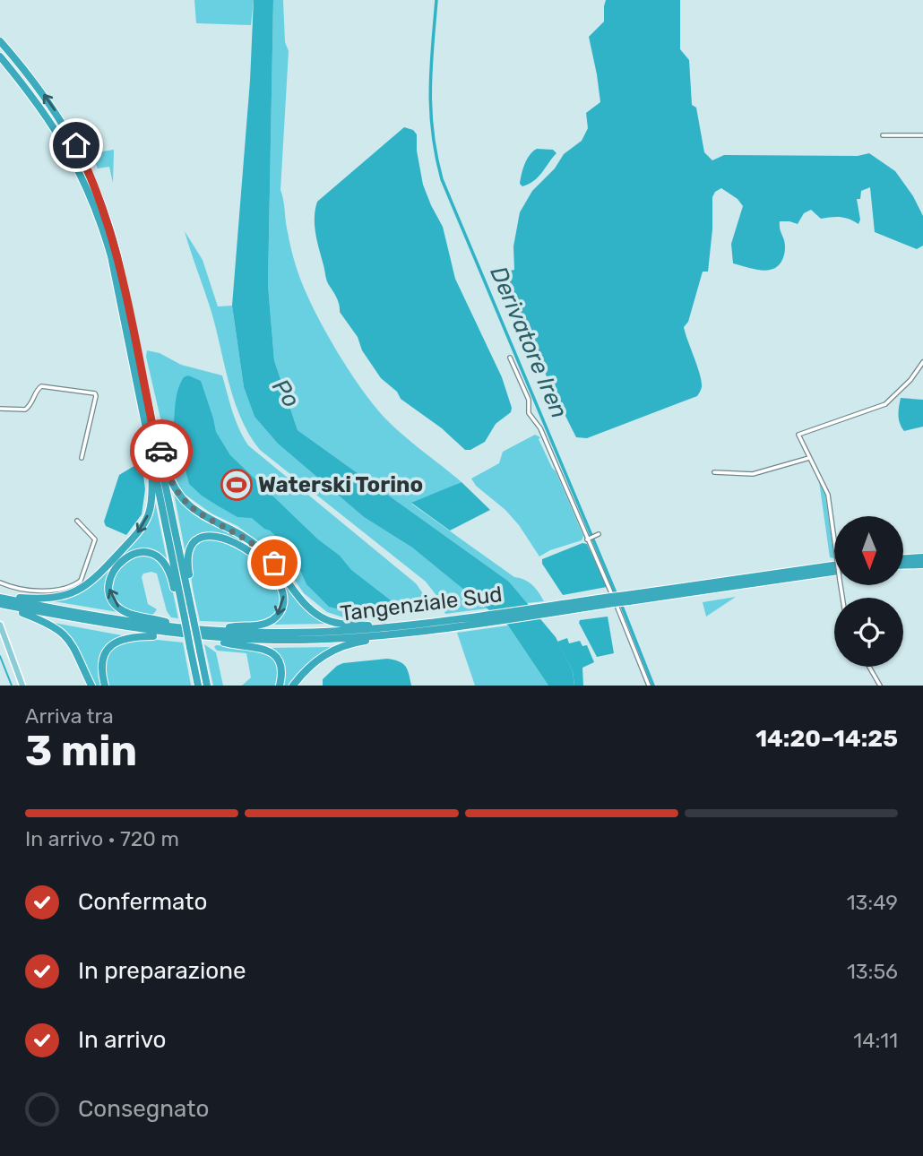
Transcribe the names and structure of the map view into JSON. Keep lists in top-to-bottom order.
{
  "streets": {
    "highway": ["Tangenziale Sud"]
  },
  "water": ["Derivatore Iren", "Po"],
  "places": {
    "sports": ["Waterski Torino"]
  },
  "north": "bottom",
  "page": {
    "heading": ["3 min", "Arriva tra", "14:20–14:25"],
    "bar": "In arrivo · 720 m",
    "list": [
      ["Confermato", "13:49"],
      ["In preparazione", "13:56"],
      ["In arrivo", "14:11"],
      "Consegnato"
    ]
  }
}
